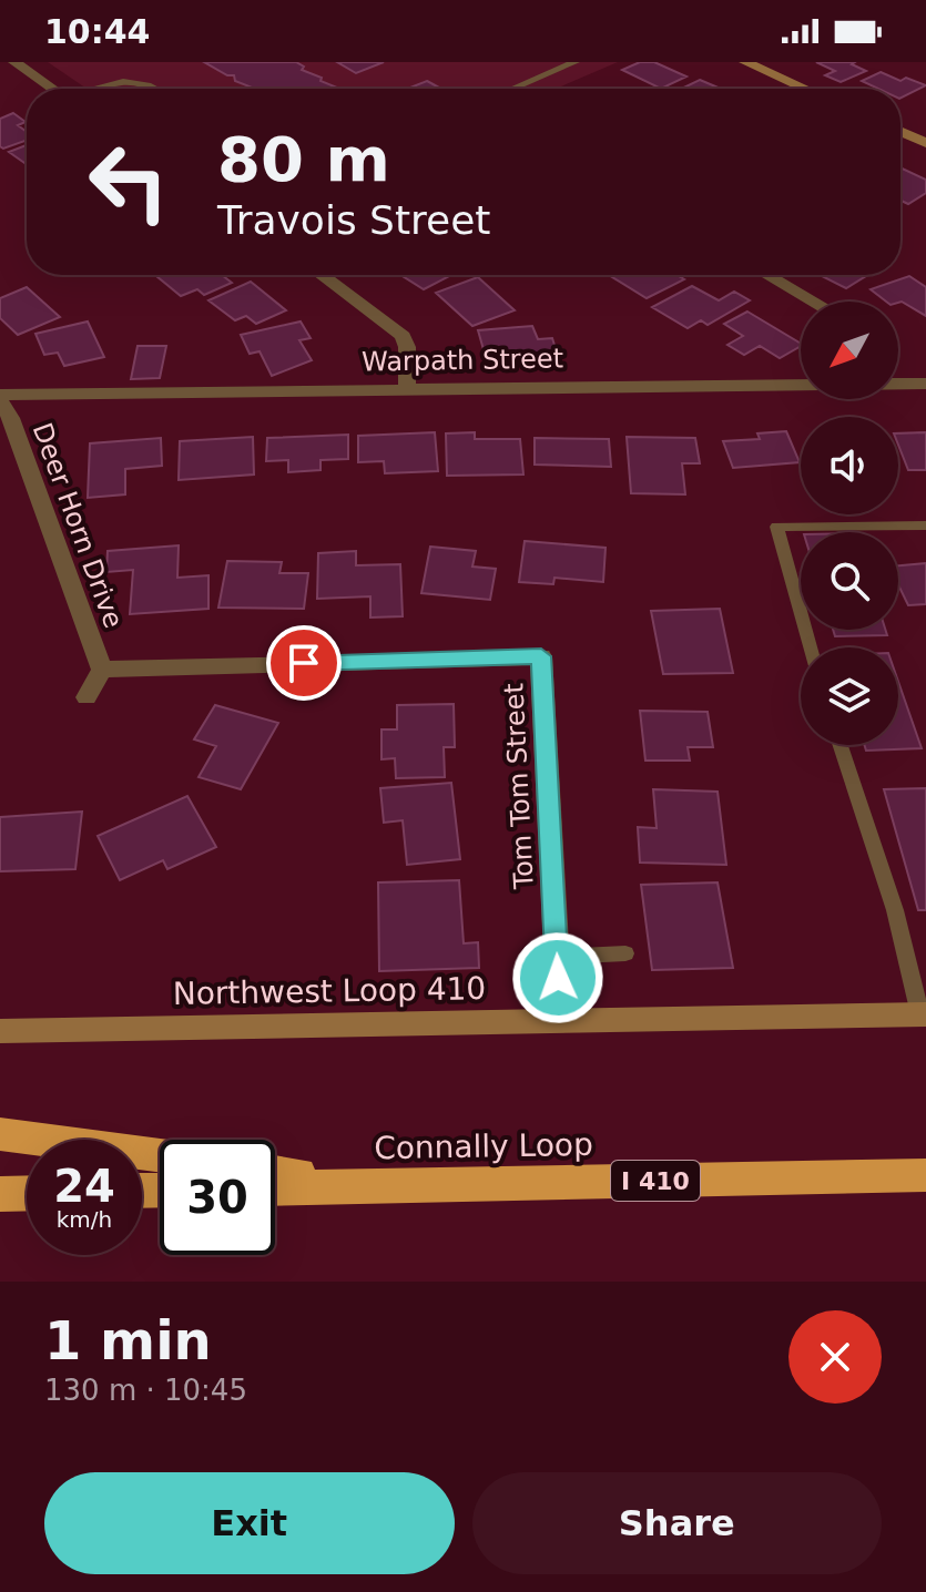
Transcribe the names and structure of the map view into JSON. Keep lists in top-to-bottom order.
{
  "streets": {
    "highway": ["Connally Loop", "I 410"],
    "main road": ["Northwest Loop 410"],
    "street": ["Warpath Street", "Deer Horn Drive", "Tom Tom Street"]
  },
  "crossings": [
    ["Warpath Street", "Deer Horn Drive"],
    ["Deer Horn Drive", "Tom Tom Street"],
    ["Tom Tom Street", "Northwest Loop 410"]
  ],
  "north": "bottom left",
  "page": {
    "status": "10:44",
    "turn": ["80 m", "Travois Street"],
    "speed": "24 km/h",
    "limit": "30",
    "heading": ["1 min", "130 m · 10:45"],
    "buttons": ["Exit", "Share"]
  }
}
